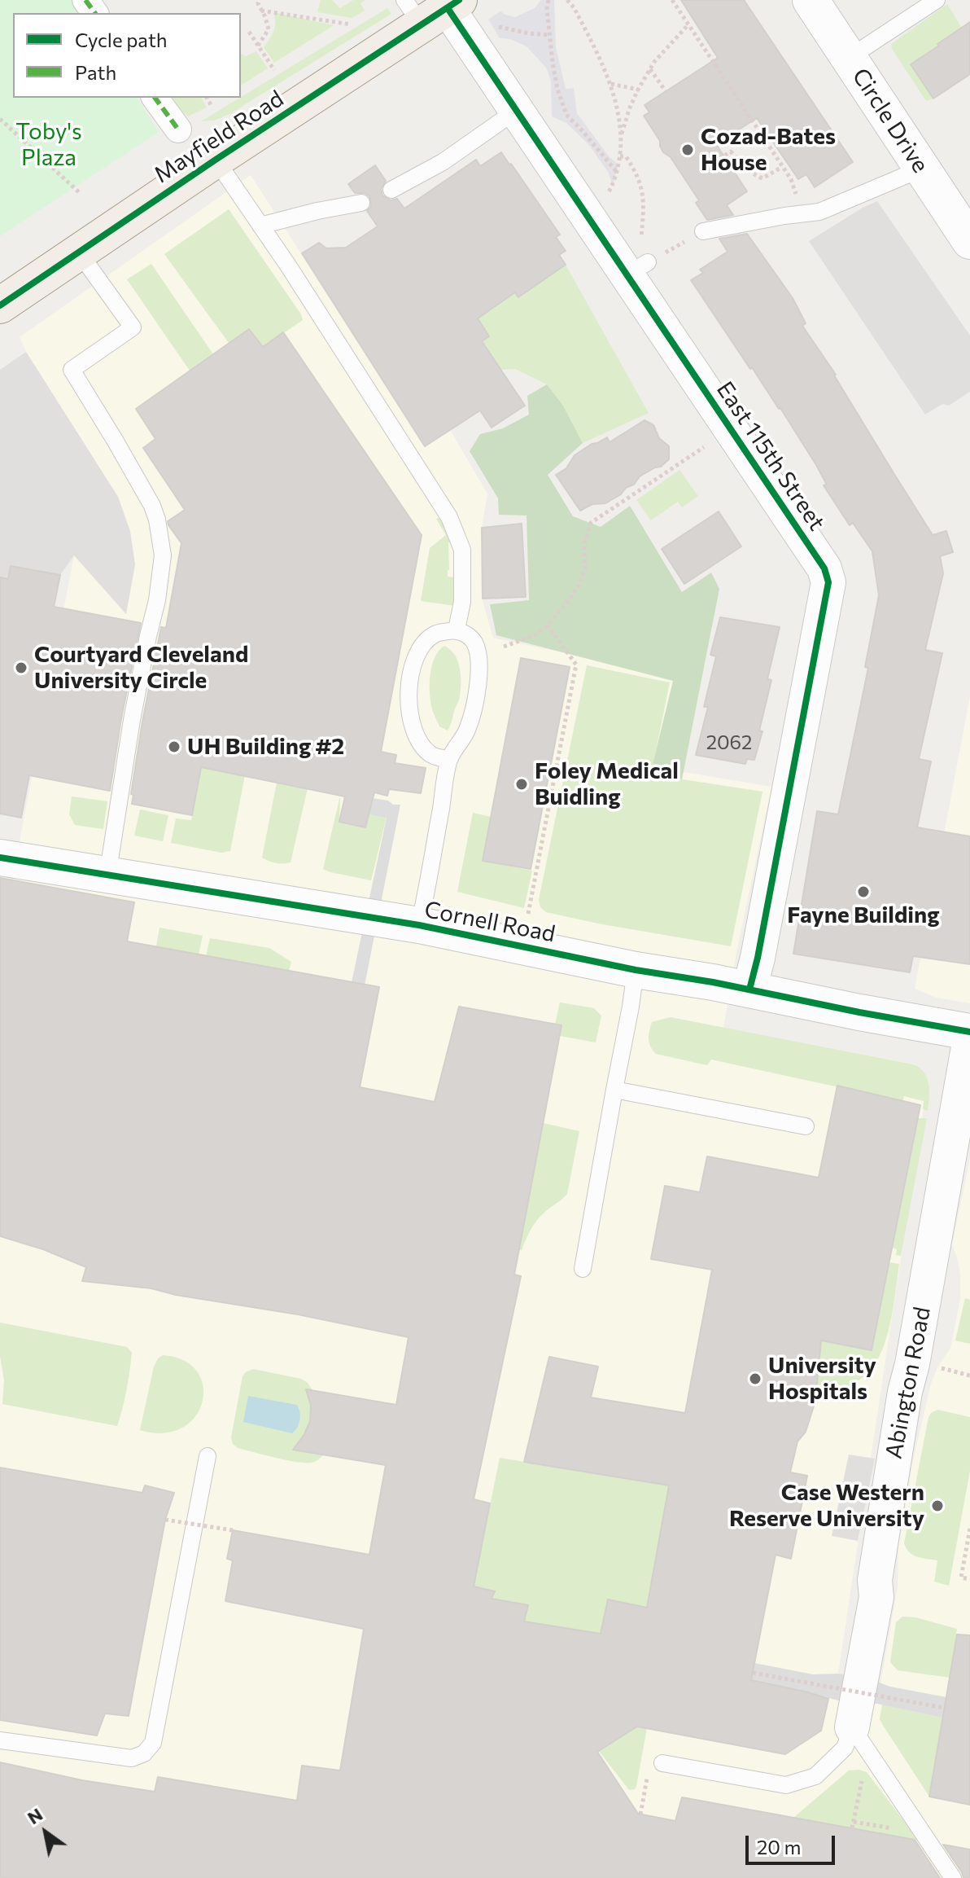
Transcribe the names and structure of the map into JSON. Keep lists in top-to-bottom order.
{
  "streets": {
    "main road": ["Mayfield Road"],
    "street": [
      "Circle Drive",
      "East 115th Street",
      "Cornell Road",
      "Abington Road"
    ]
  },
  "crossings": [
    ["Mayfield Road", "East 115th Street"],
    ["East 115th Street", "Cornell Road"]
  ],
  "parks": ["Toby's Plaza"],
  "places": [
    "Cozad-Bates House",
    "Courtyard Cleveland University Circle",
    "UH Building #2",
    "Foley Medical Buidling",
    "Fayne Building",
    "University Hospitals",
    "Case Western Reserve University"
  ],
  "house_numbers": ["2062"],
  "legend": ["Cycle path", "Path"],
  "scale_bar": "20 m",
  "north": "top left"
}
